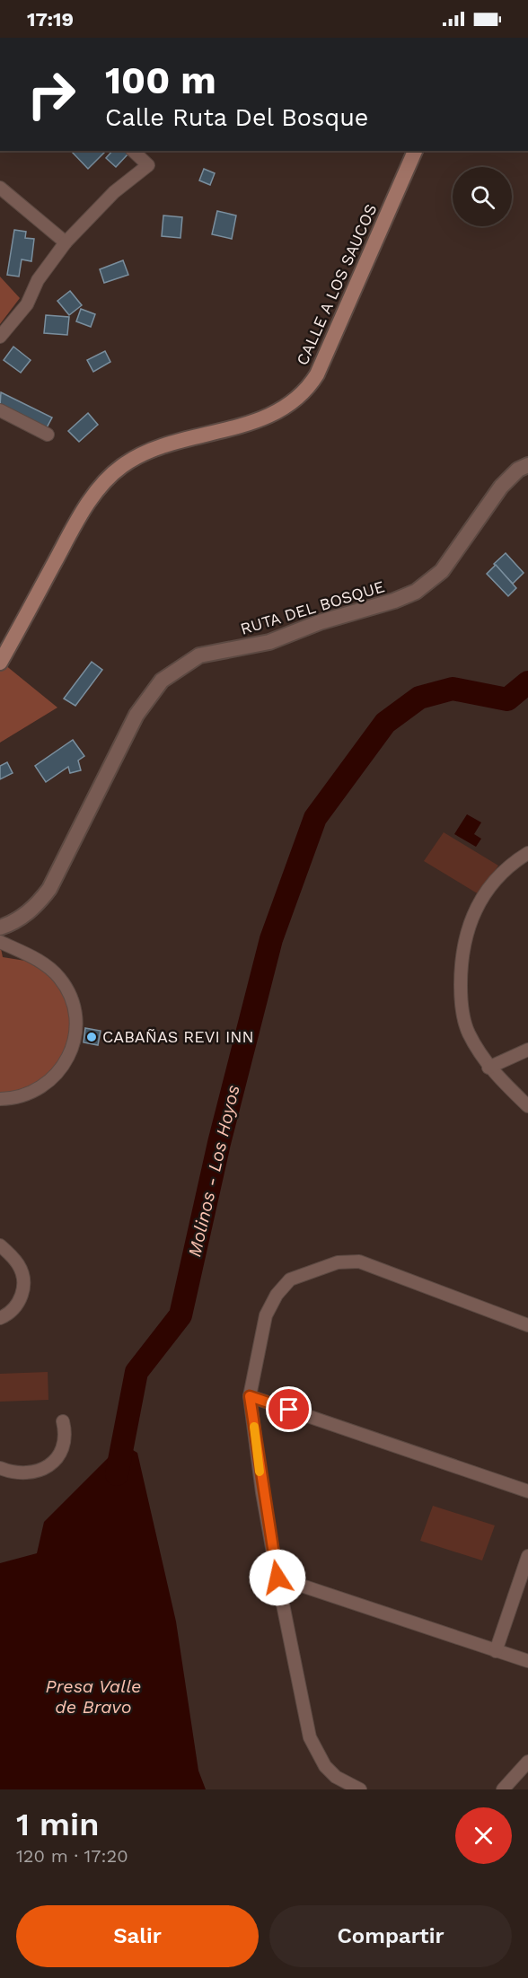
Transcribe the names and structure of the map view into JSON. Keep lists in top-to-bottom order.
{
  "streets": {
    "main road": ["CALLE A LOS SAUCOS"],
    "street": ["RUTA DEL BOSQUE"]
  },
  "water": ["Molinos - Los Hoyos", "Presa Valle de Bravo"],
  "places": ["CABAÑAS REVI INN"],
  "page": {
    "status": "17:19",
    "turn": ["100 m", "Calle Ruta Del Bosque"],
    "heading": ["1 min", "120 m · 17:20"],
    "buttons": ["Salir", "Compartir"]
  }
}
